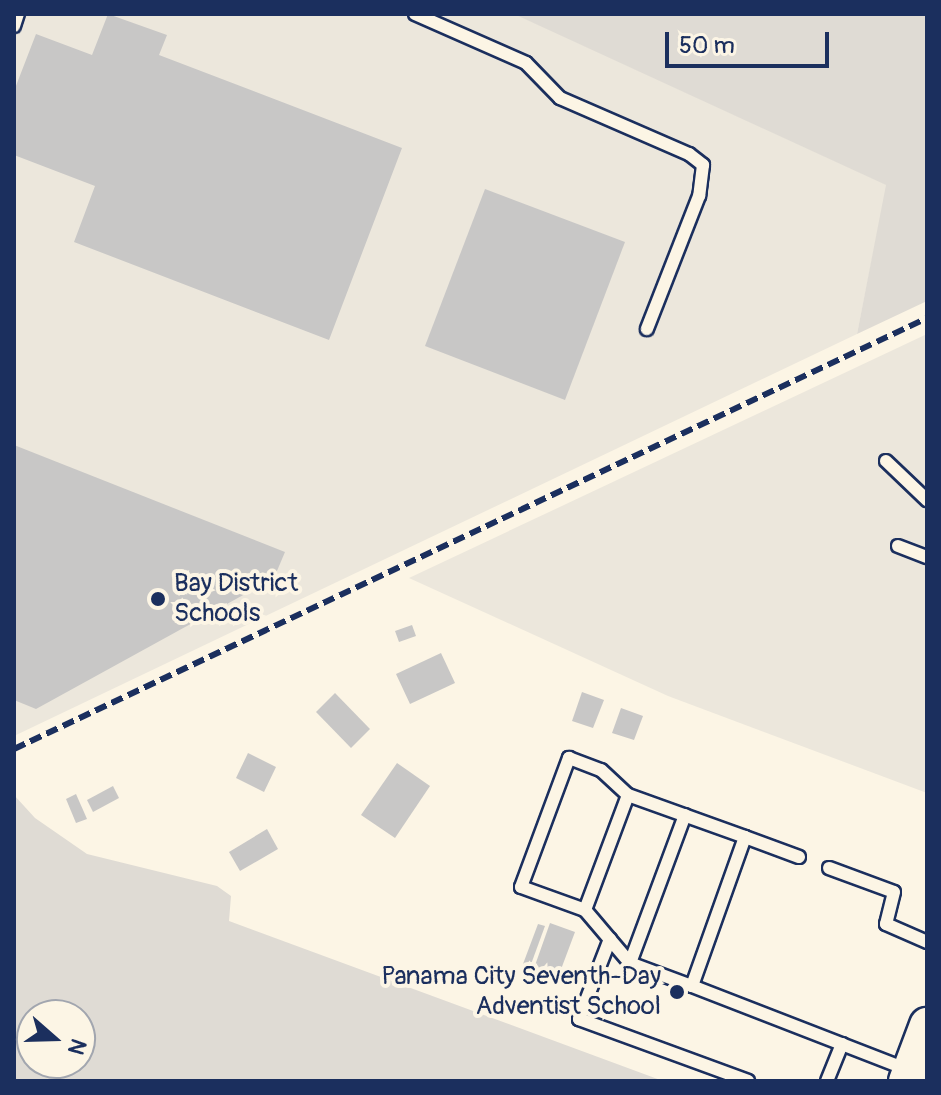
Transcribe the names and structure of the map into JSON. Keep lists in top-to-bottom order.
{
  "places": ["Bay District Schools", "Panama City Seventh-Day Adventist School"],
  "scale_bar": "50 m",
  "north": "right"
}
